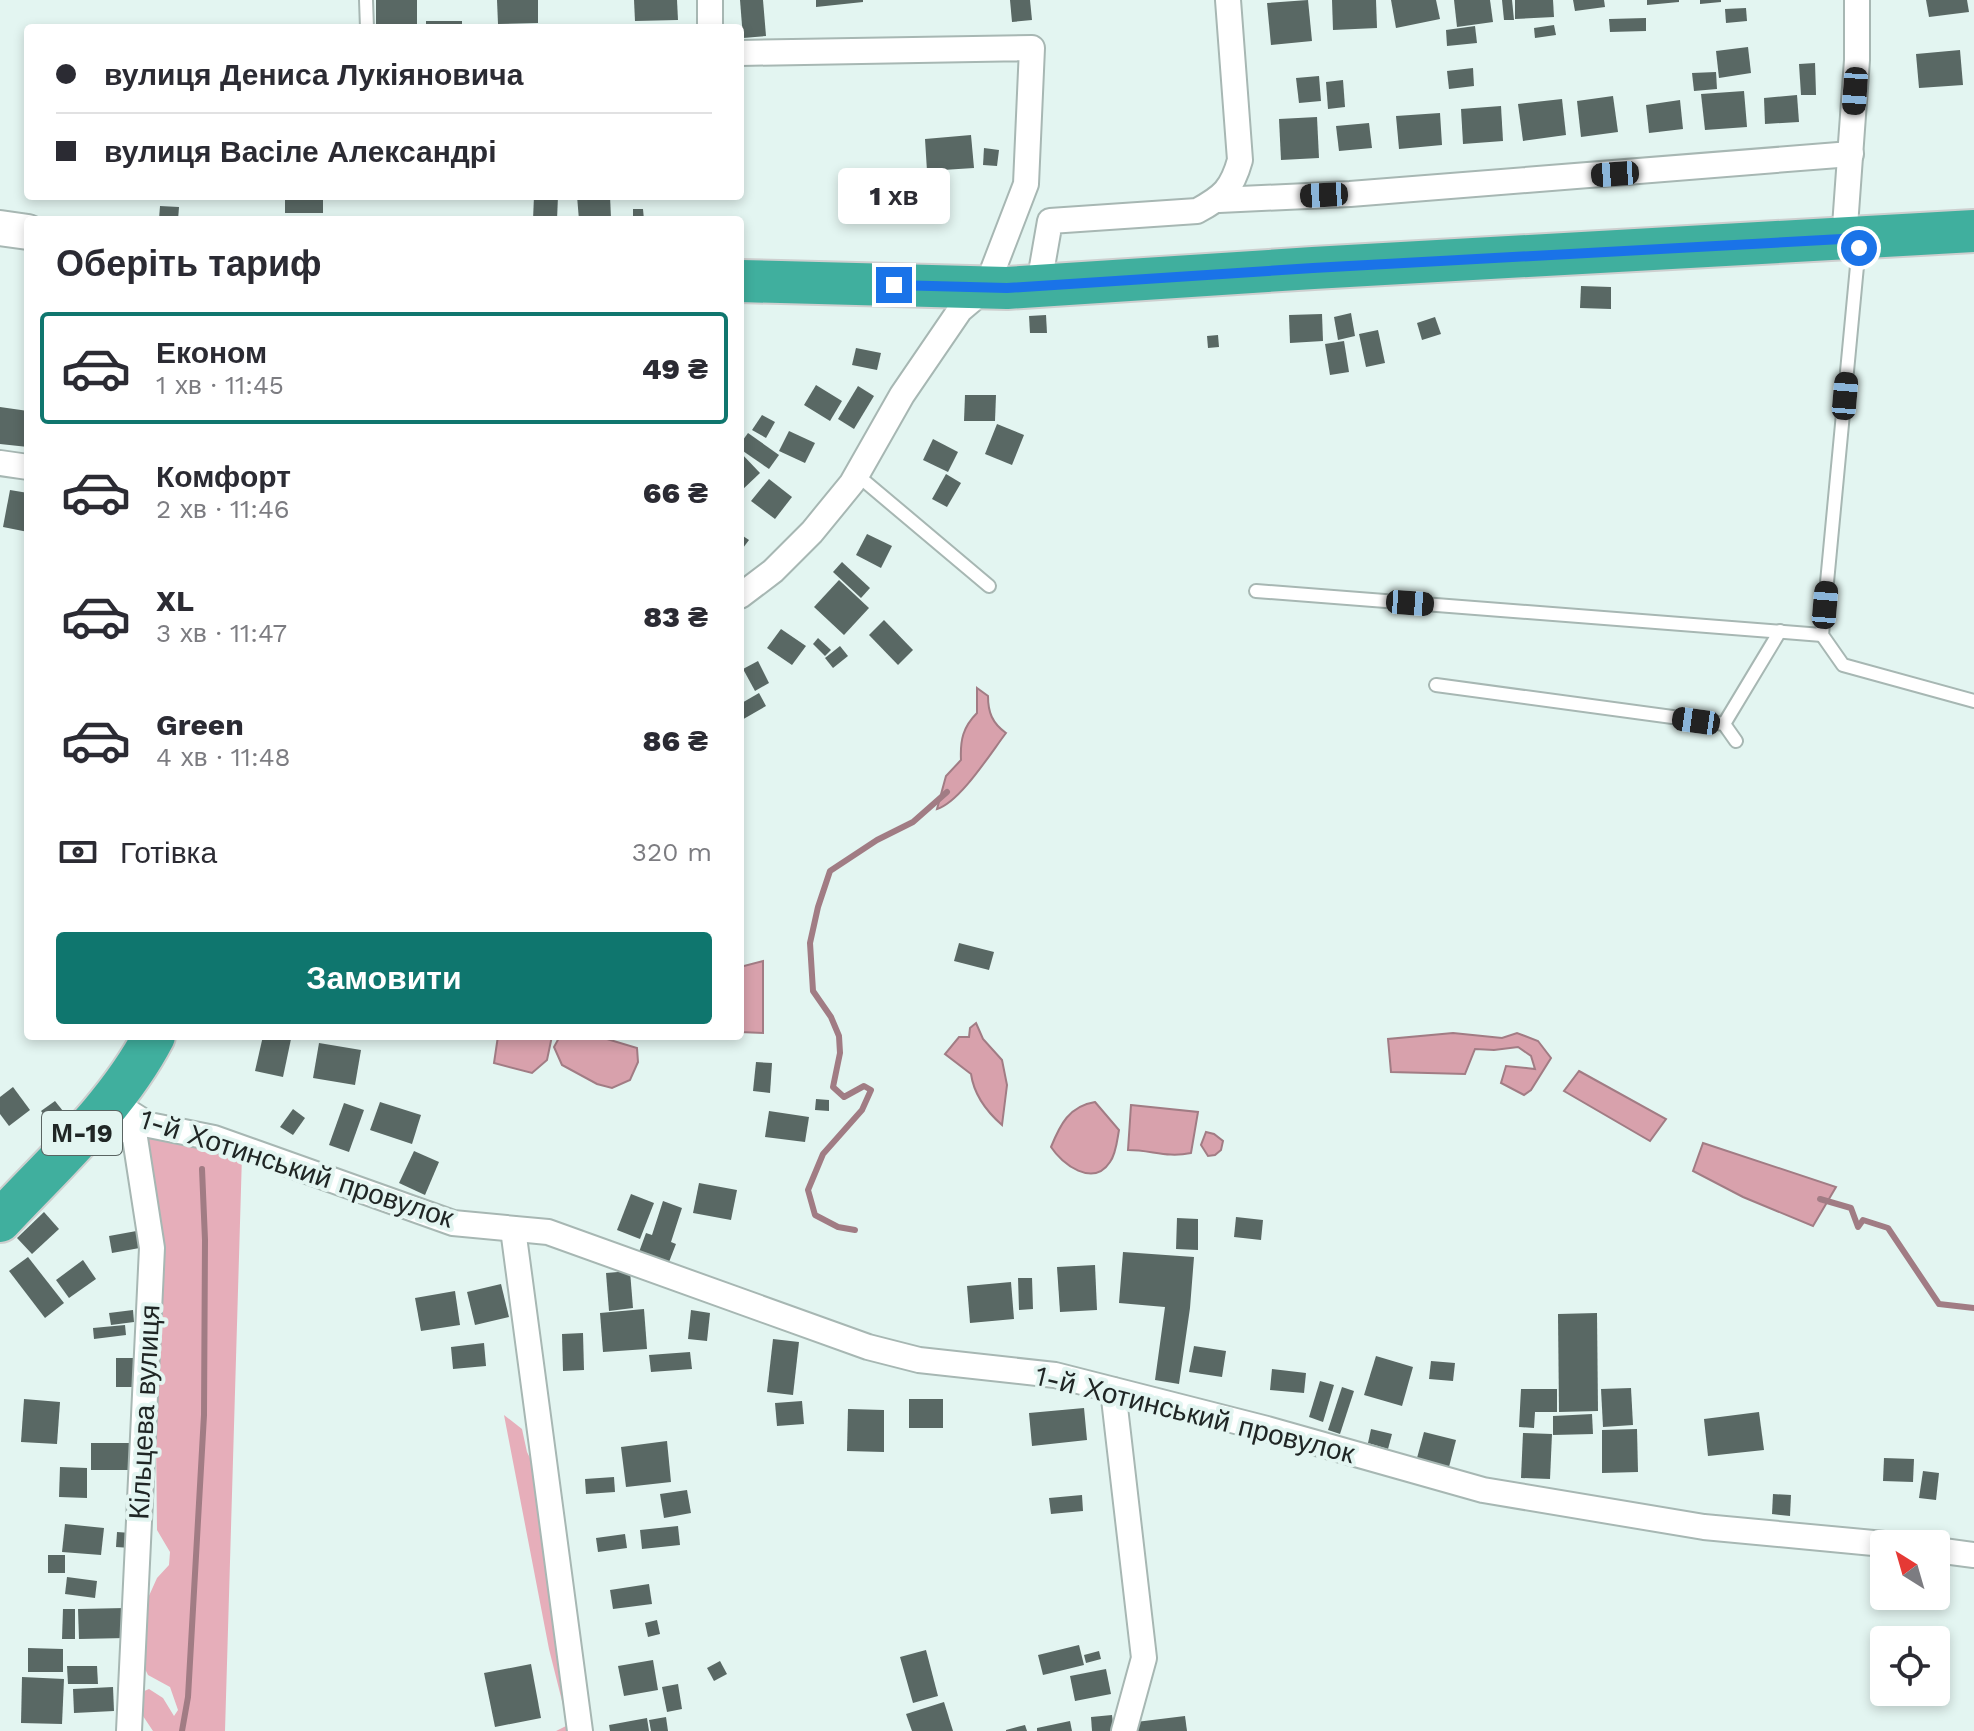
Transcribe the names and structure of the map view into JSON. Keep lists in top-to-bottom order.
{
  "streets": {
    "highway": ["М-19"],
    "street": ["1-й Хотинський провулок", "Кільцева вулиця"]
  },
  "crossings": [
    ["М-19", "1-й Хотинський провулок"],
    ["М-19", "Кільцева вулиця"],
    ["1-й Хотинський провулок", "Кільцева вулиця"]
  ],
  "north": "top left",
  "page": {
    "banner": ["вулиця Дениса Лукіяновича", "вулиця Васіле Александрі"],
    "bubble": "1 хв",
    "heading": "Оберіть тариф",
    "list": [
      {
        "name": "Економ",
        "note": "1 хв · 11:45",
        "value": "49 ₴"
      },
      {
        "name": "Комфорт",
        "note": "2 хв · 11:46",
        "value": "66 ₴"
      },
      {
        "name": "XL",
        "note": "3 хв · 11:47",
        "value": "83 ₴"
      },
      {
        "name": "Green",
        "note": "4 хв · 11:48",
        "value": "86 ₴"
      }
    ],
    "pay": ["Готівка", "320 m"],
    "buttons": "Замовити"
  }
}
